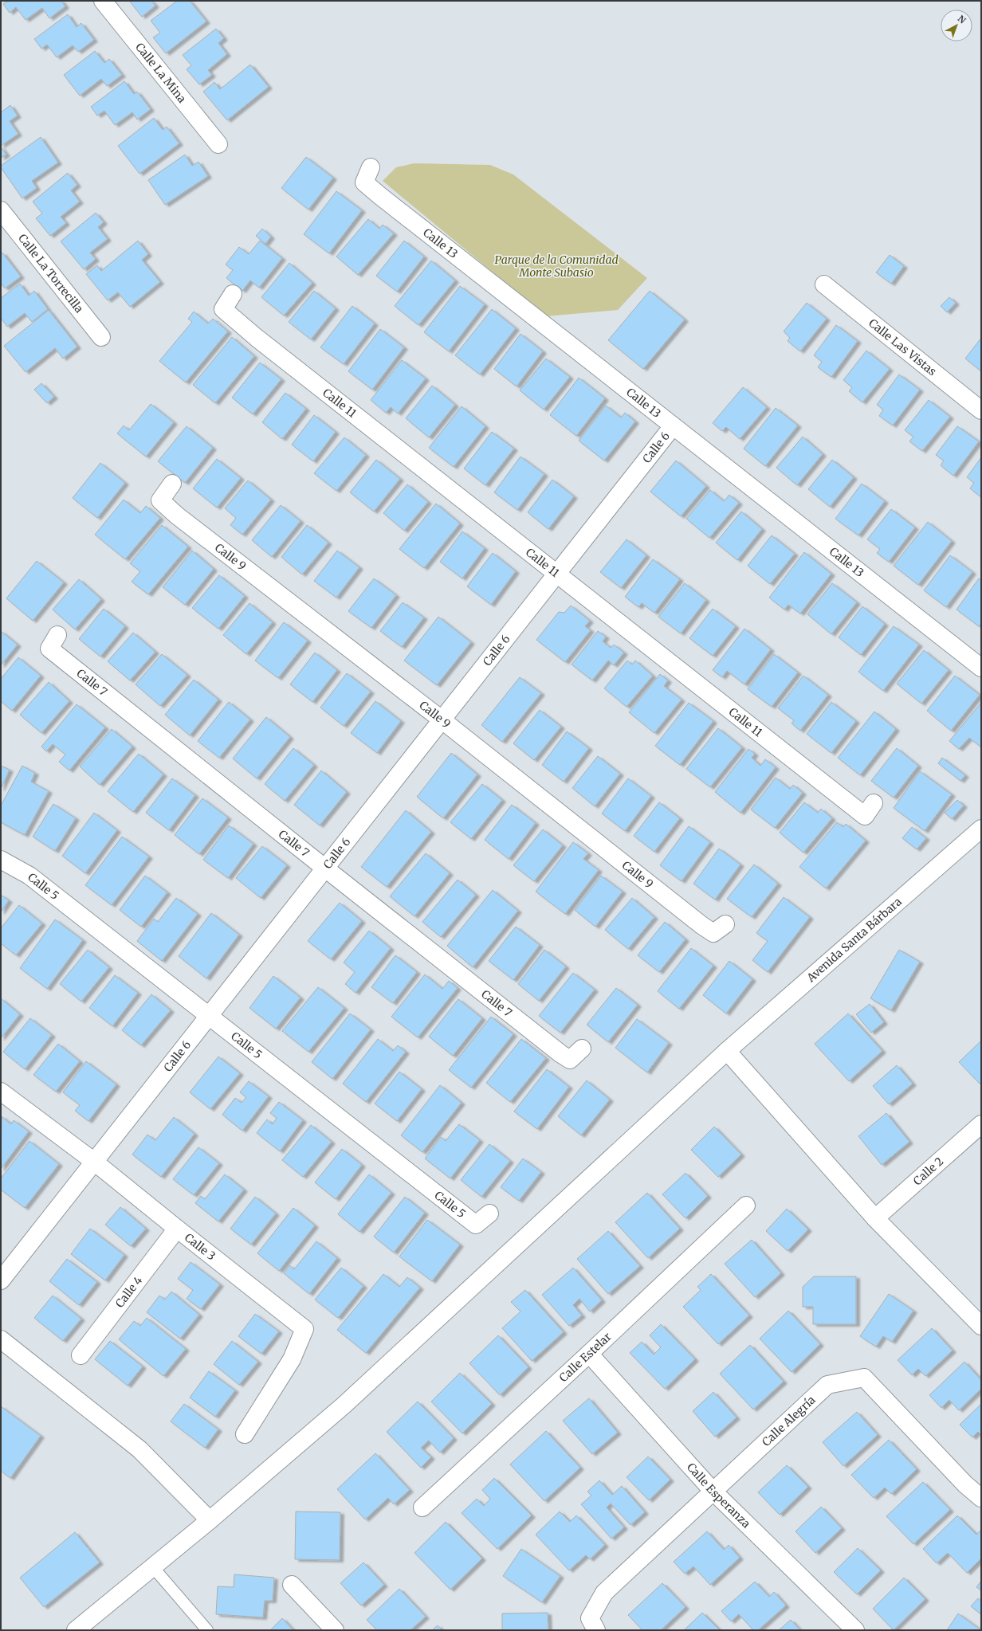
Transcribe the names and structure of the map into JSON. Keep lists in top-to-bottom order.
{
  "streets": {
    "street": [
      "Calle La Mina",
      "Calle 13",
      "Calle La Torrecilla",
      "Calle Las Vistas",
      "Calle 11",
      "Calle 6",
      "Calle 9",
      "Calle 7",
      "Calle 5",
      "Avenida Santa Bárbara",
      "Calle 2",
      "Calle 3",
      "Calle 4",
      "Calle Estelar",
      "Calle Alegría",
      "Calle Esperanza"
    ]
  },
  "crossings": [
    ["Calle 13", "Calle 6"],
    ["Calle 11", "Calle 6"],
    ["Calle 6", "Calle 9"],
    ["Calle 6", "Calle 7"],
    ["Calle 6", "Calle 5"],
    ["Calle 6", "Calle 3"],
    ["Calle 3", "Calle 4"],
    ["Calle Estelar", "Calle Esperanza"],
    ["Calle Alegría", "Calle Esperanza"]
  ],
  "parks": ["Parque de la Comunidad Monte Subasio"],
  "north": "top right"
}
